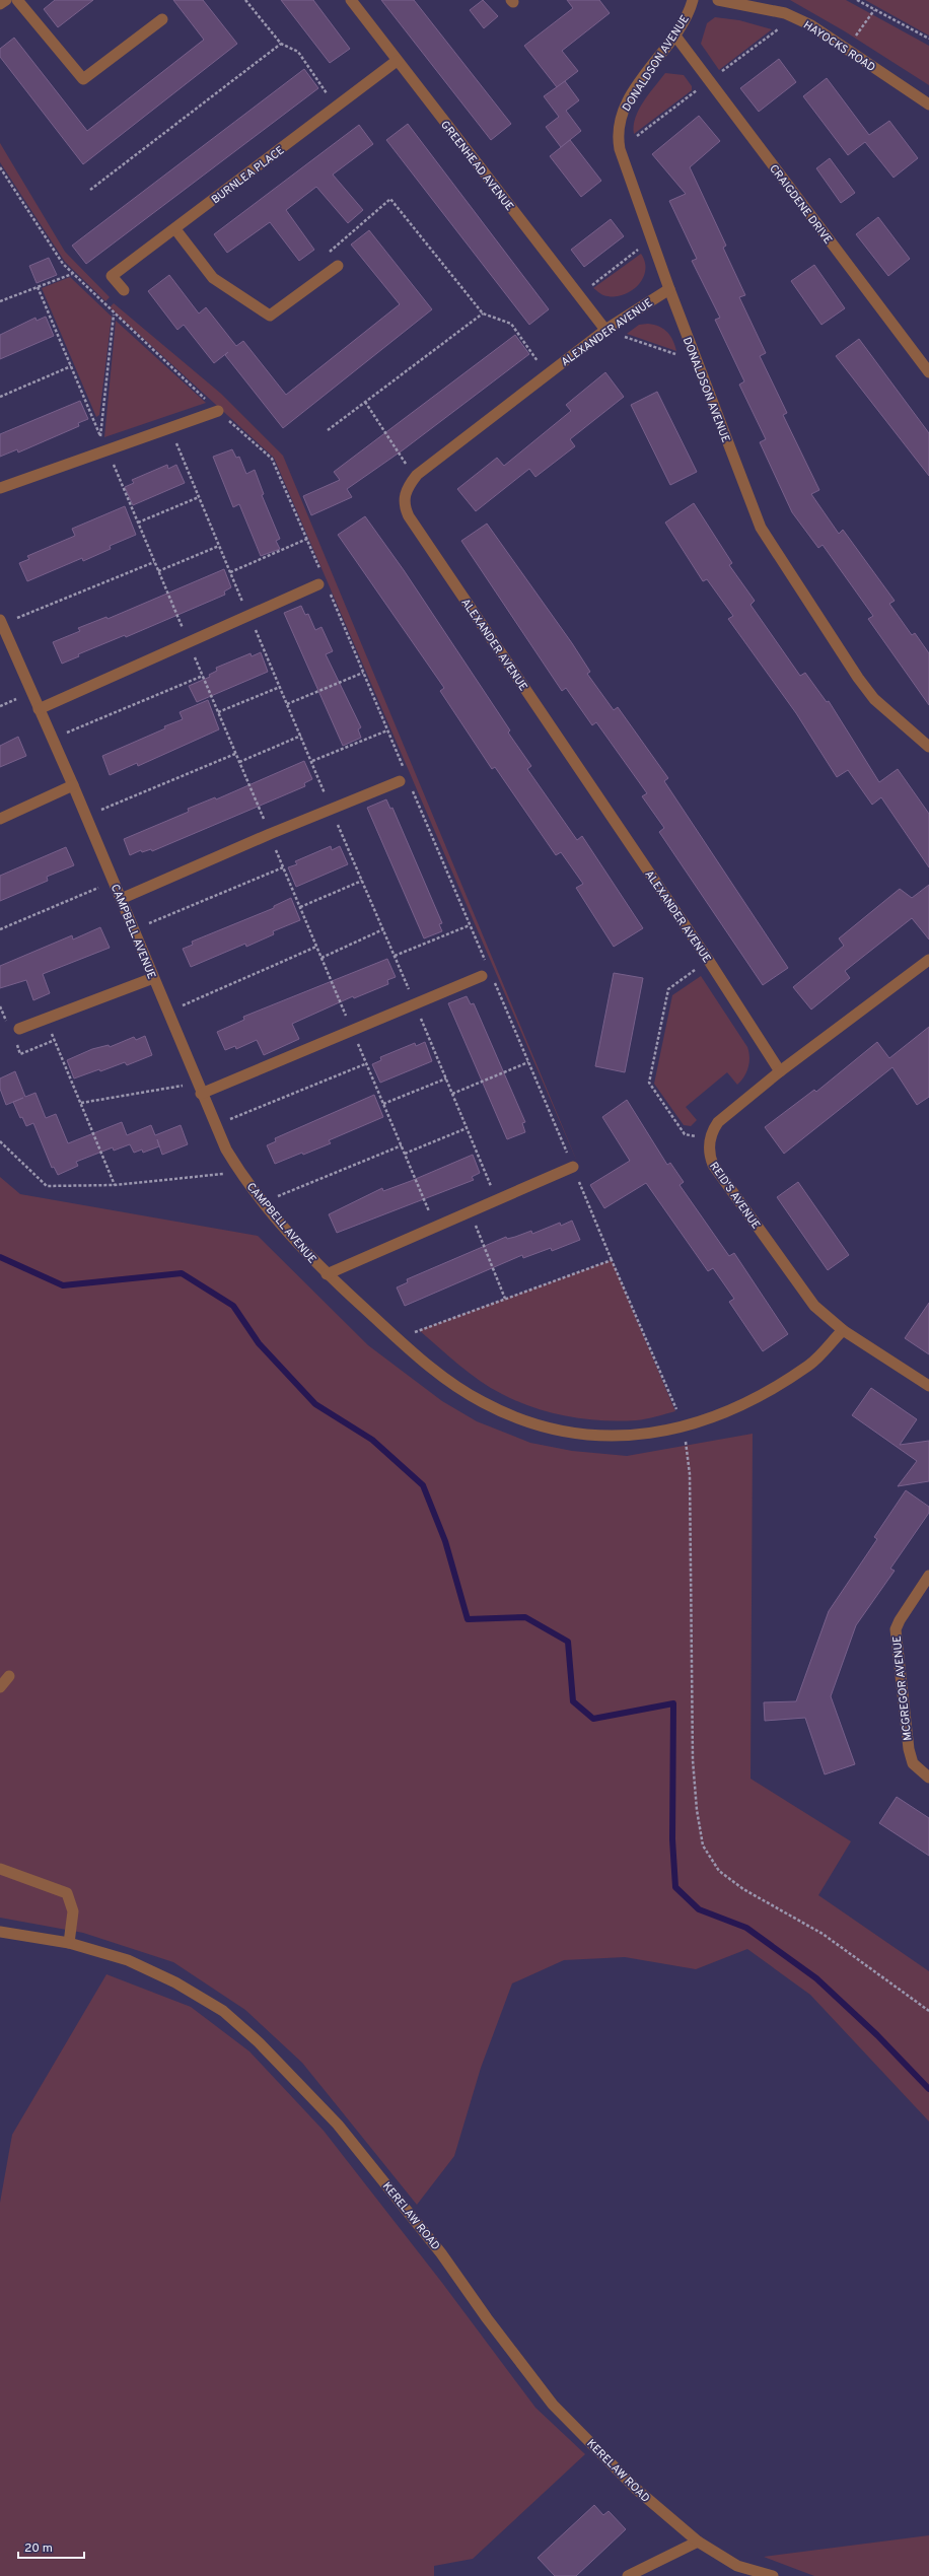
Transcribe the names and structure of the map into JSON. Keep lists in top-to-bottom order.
{
  "streets": {
    "street": [
      "HAYOCKS ROAD",
      "DONALDSON AVENUE",
      "GREENHEAD AVENUE",
      "BURNLEA PLACE",
      "CRAIGDENE DRIVE",
      "ALEXANDER AVENUE",
      "CAMPBELL AVENUE",
      "REID'S AVENUE",
      "MCGREGOR AVENUE",
      "KERELAW ROAD"
    ]
  },
  "crossings": [
    ["DONALDSON AVENUE", "CRAIGDENE DRIVE"],
    ["DONALDSON AVENUE", "ALEXANDER AVENUE"],
    ["GREENHEAD AVENUE", "BURNLEA PLACE"],
    ["GREENHEAD AVENUE", "ALEXANDER AVENUE"],
    ["ALEXANDER AVENUE", "REID'S AVENUE"],
    ["CAMPBELL AVENUE", "REID'S AVENUE"]
  ],
  "scale_bar": "20 m"
}
